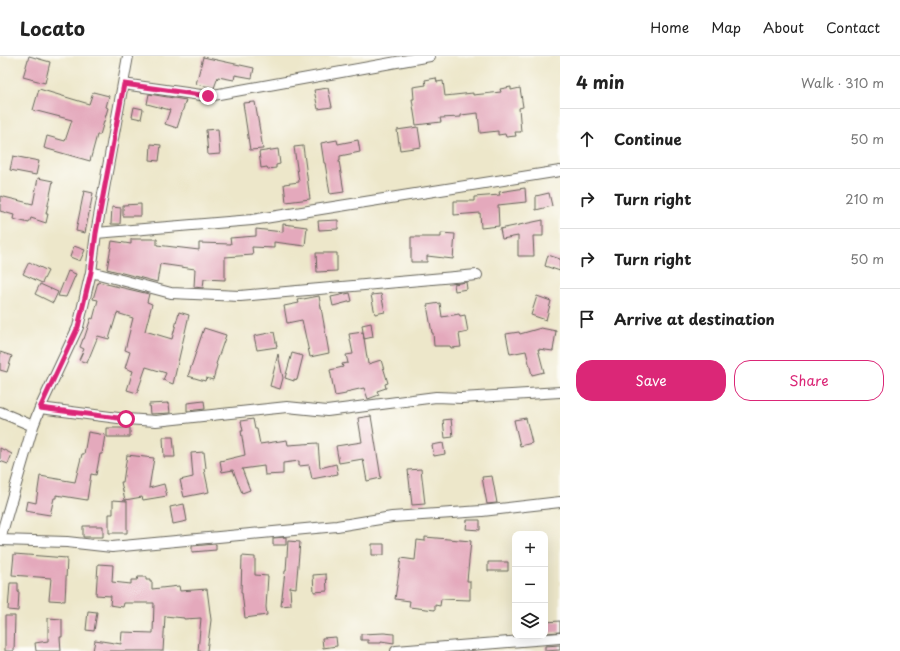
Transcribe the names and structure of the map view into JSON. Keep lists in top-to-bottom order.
{
  "page": {
    "header": "Locato",
    "nav": [
      "Home",
      "Map",
      "About",
      "Contact"
    ],
    "heading": ["4 min", "Walk · 310 m"],
    "list": [
      ["Continue", "50 m"],
      ["Turn right", "210 m"],
      ["Turn right", "50 m"],
      "Arrive at destination"
    ],
    "buttons": ["Save", "Share"],
    "map_buttons": ["+", "−"]
  }
}
